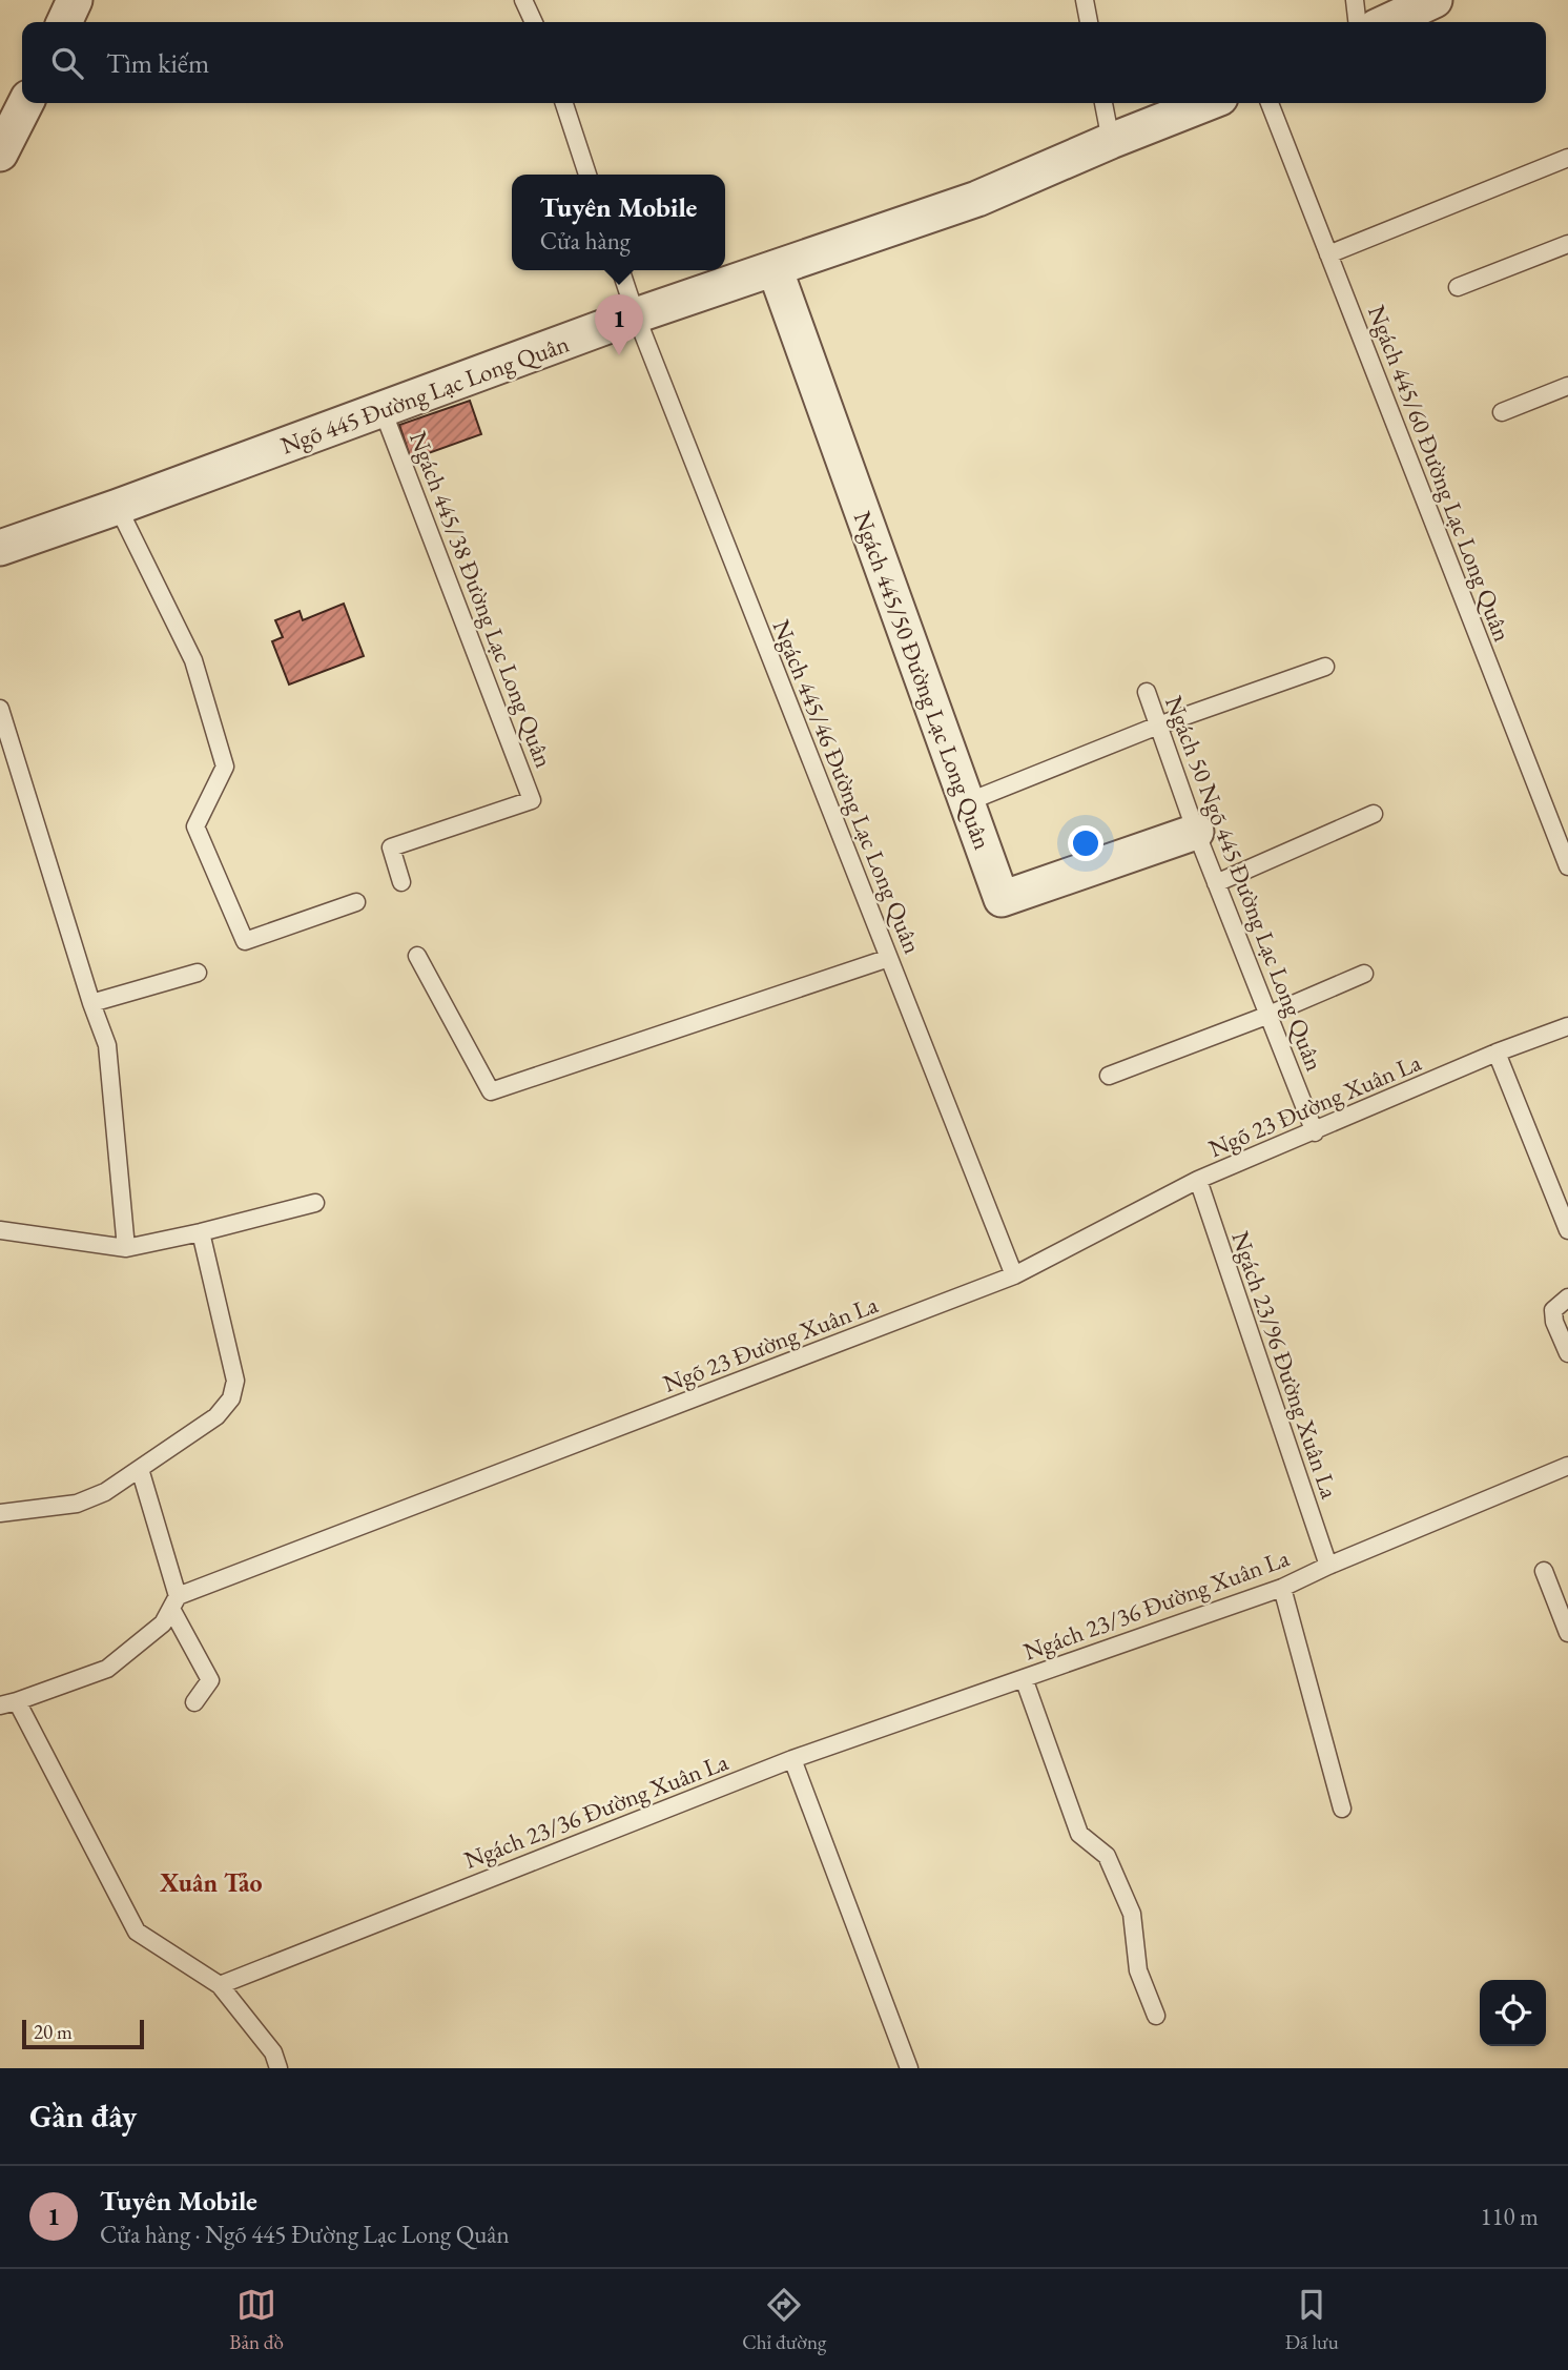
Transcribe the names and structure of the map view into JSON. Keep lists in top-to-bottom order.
{
  "streets": {
    "street": ["Ngõ 445 Đường Lạc Long Quân", "Ngách 445/50 Đường Lạc Long Quân"],
    "lane": [
      "Ngách 445/60 Đường Lạc Long Quân",
      "Ngách 445/38 Đường Lạc Long Quân",
      "Ngách 445/46 Đường Lạc Long Quân",
      "Ngách 50 Ngõ 445 Đường Lạc Long Quân",
      "Ngõ 23 Đường Xuân La",
      "Ngách 23/96 Đường Xuân La",
      "Ngách 23/36 Đường Xuân La"
    ]
  },
  "crossings": [
    ["Ngõ 445 Đường Lạc Long Quân", "Ngách 445/38 Đường Lạc Long Quân"],
    ["Ngõ 445 Đường Lạc Long Quân", "Ngách 445/50 Đường Lạc Long Quân"],
    ["Ngõ 445 Đường Lạc Long Quân", "Ngách 445/46 Đường Lạc Long Quân"],
    ["Ngách 445/50 Đường Lạc Long Quân", "Ngách 50 Ngõ 445 Đường Lạc Long Quân"],
    ["Ngách 445/46 Đường Lạc Long Quân", "Ngõ 23 Đường Xuân La"],
    ["Ngách 50 Ngõ 445 Đường Lạc Long Quân", "Ngõ 23 Đường Xuân La"],
    ["Ngõ 23 Đường Xuân La", "Ngách 23/96 Đường Xuân La"],
    ["Ngách 23/96 Đường Xuân La", "Ngách 23/36 Đường Xuân La"]
  ],
  "districts": ["Xuân Tảo"],
  "scale_bar": "20 m",
  "page": {
    "search": "Tìm kiếm",
    "popup": ["Tuyên Mobile", "Cửa hàng"],
    "pins": "1",
    "scale": "20 m",
    "heading": "Gần đây",
    "list": [
      {
        "mark": "1",
        "name": "Tuyên Mobile",
        "note": "Cửa hàng · Ngõ 445 Đường Lạc Long Quân",
        "value": "110 m"
      }
    ],
    "nav": ["Bản đồ", "Chỉ đường", "Đã lưu"]
  }
}
